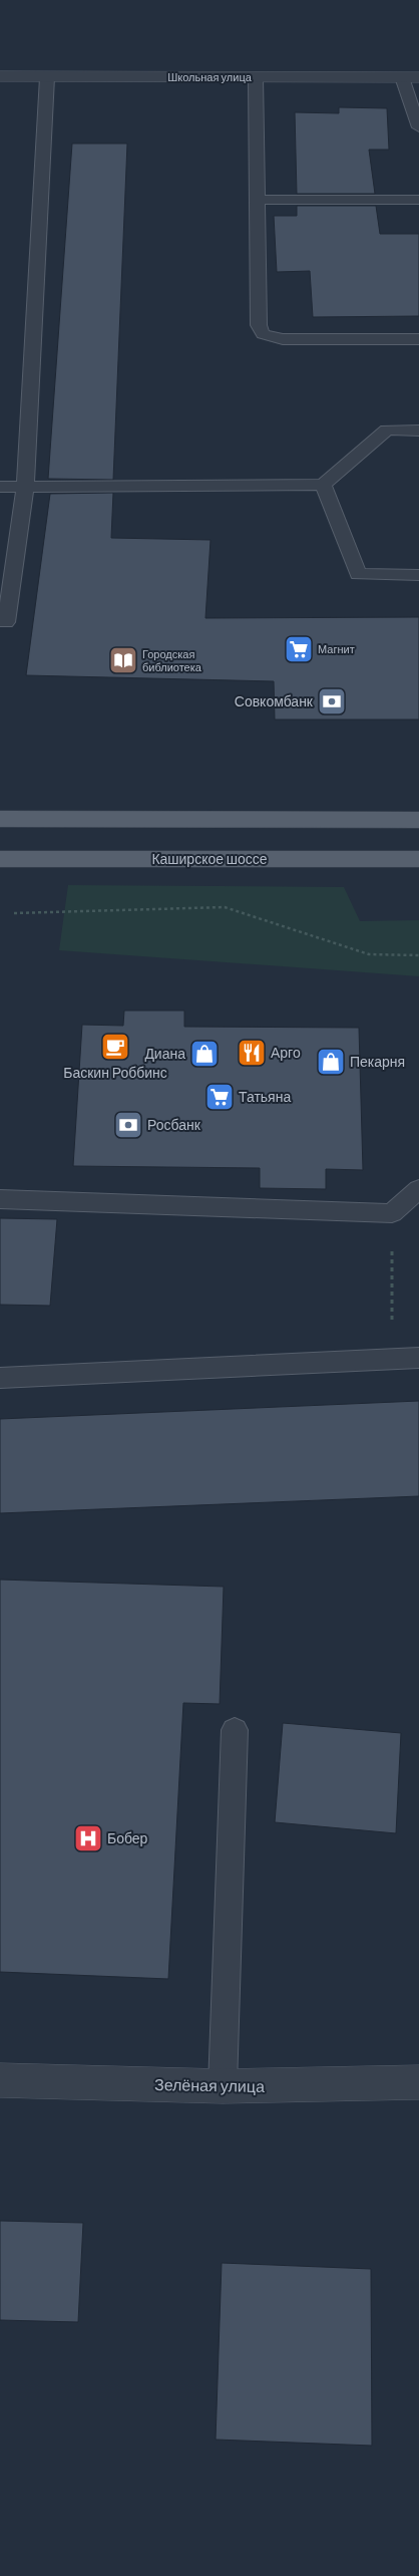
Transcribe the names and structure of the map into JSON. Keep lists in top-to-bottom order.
{
  "streets": {
    "main road": ["Каширское шоссе"],
    "street": ["Школьная улица", "Зелёная улица"]
  },
  "places": {
    "supermarket": ["Магнит", "Татьяна"],
    "library": ["Городская библиотека"],
    "bank": ["Совкомбанк", "Росбанк"],
    "cafe": ["Баскин Роббинс"],
    "restaurant": ["Арго"],
    "shop": ["Диана", "Пекарня"],
    "hospital": ["Бобер"]
  }
}
